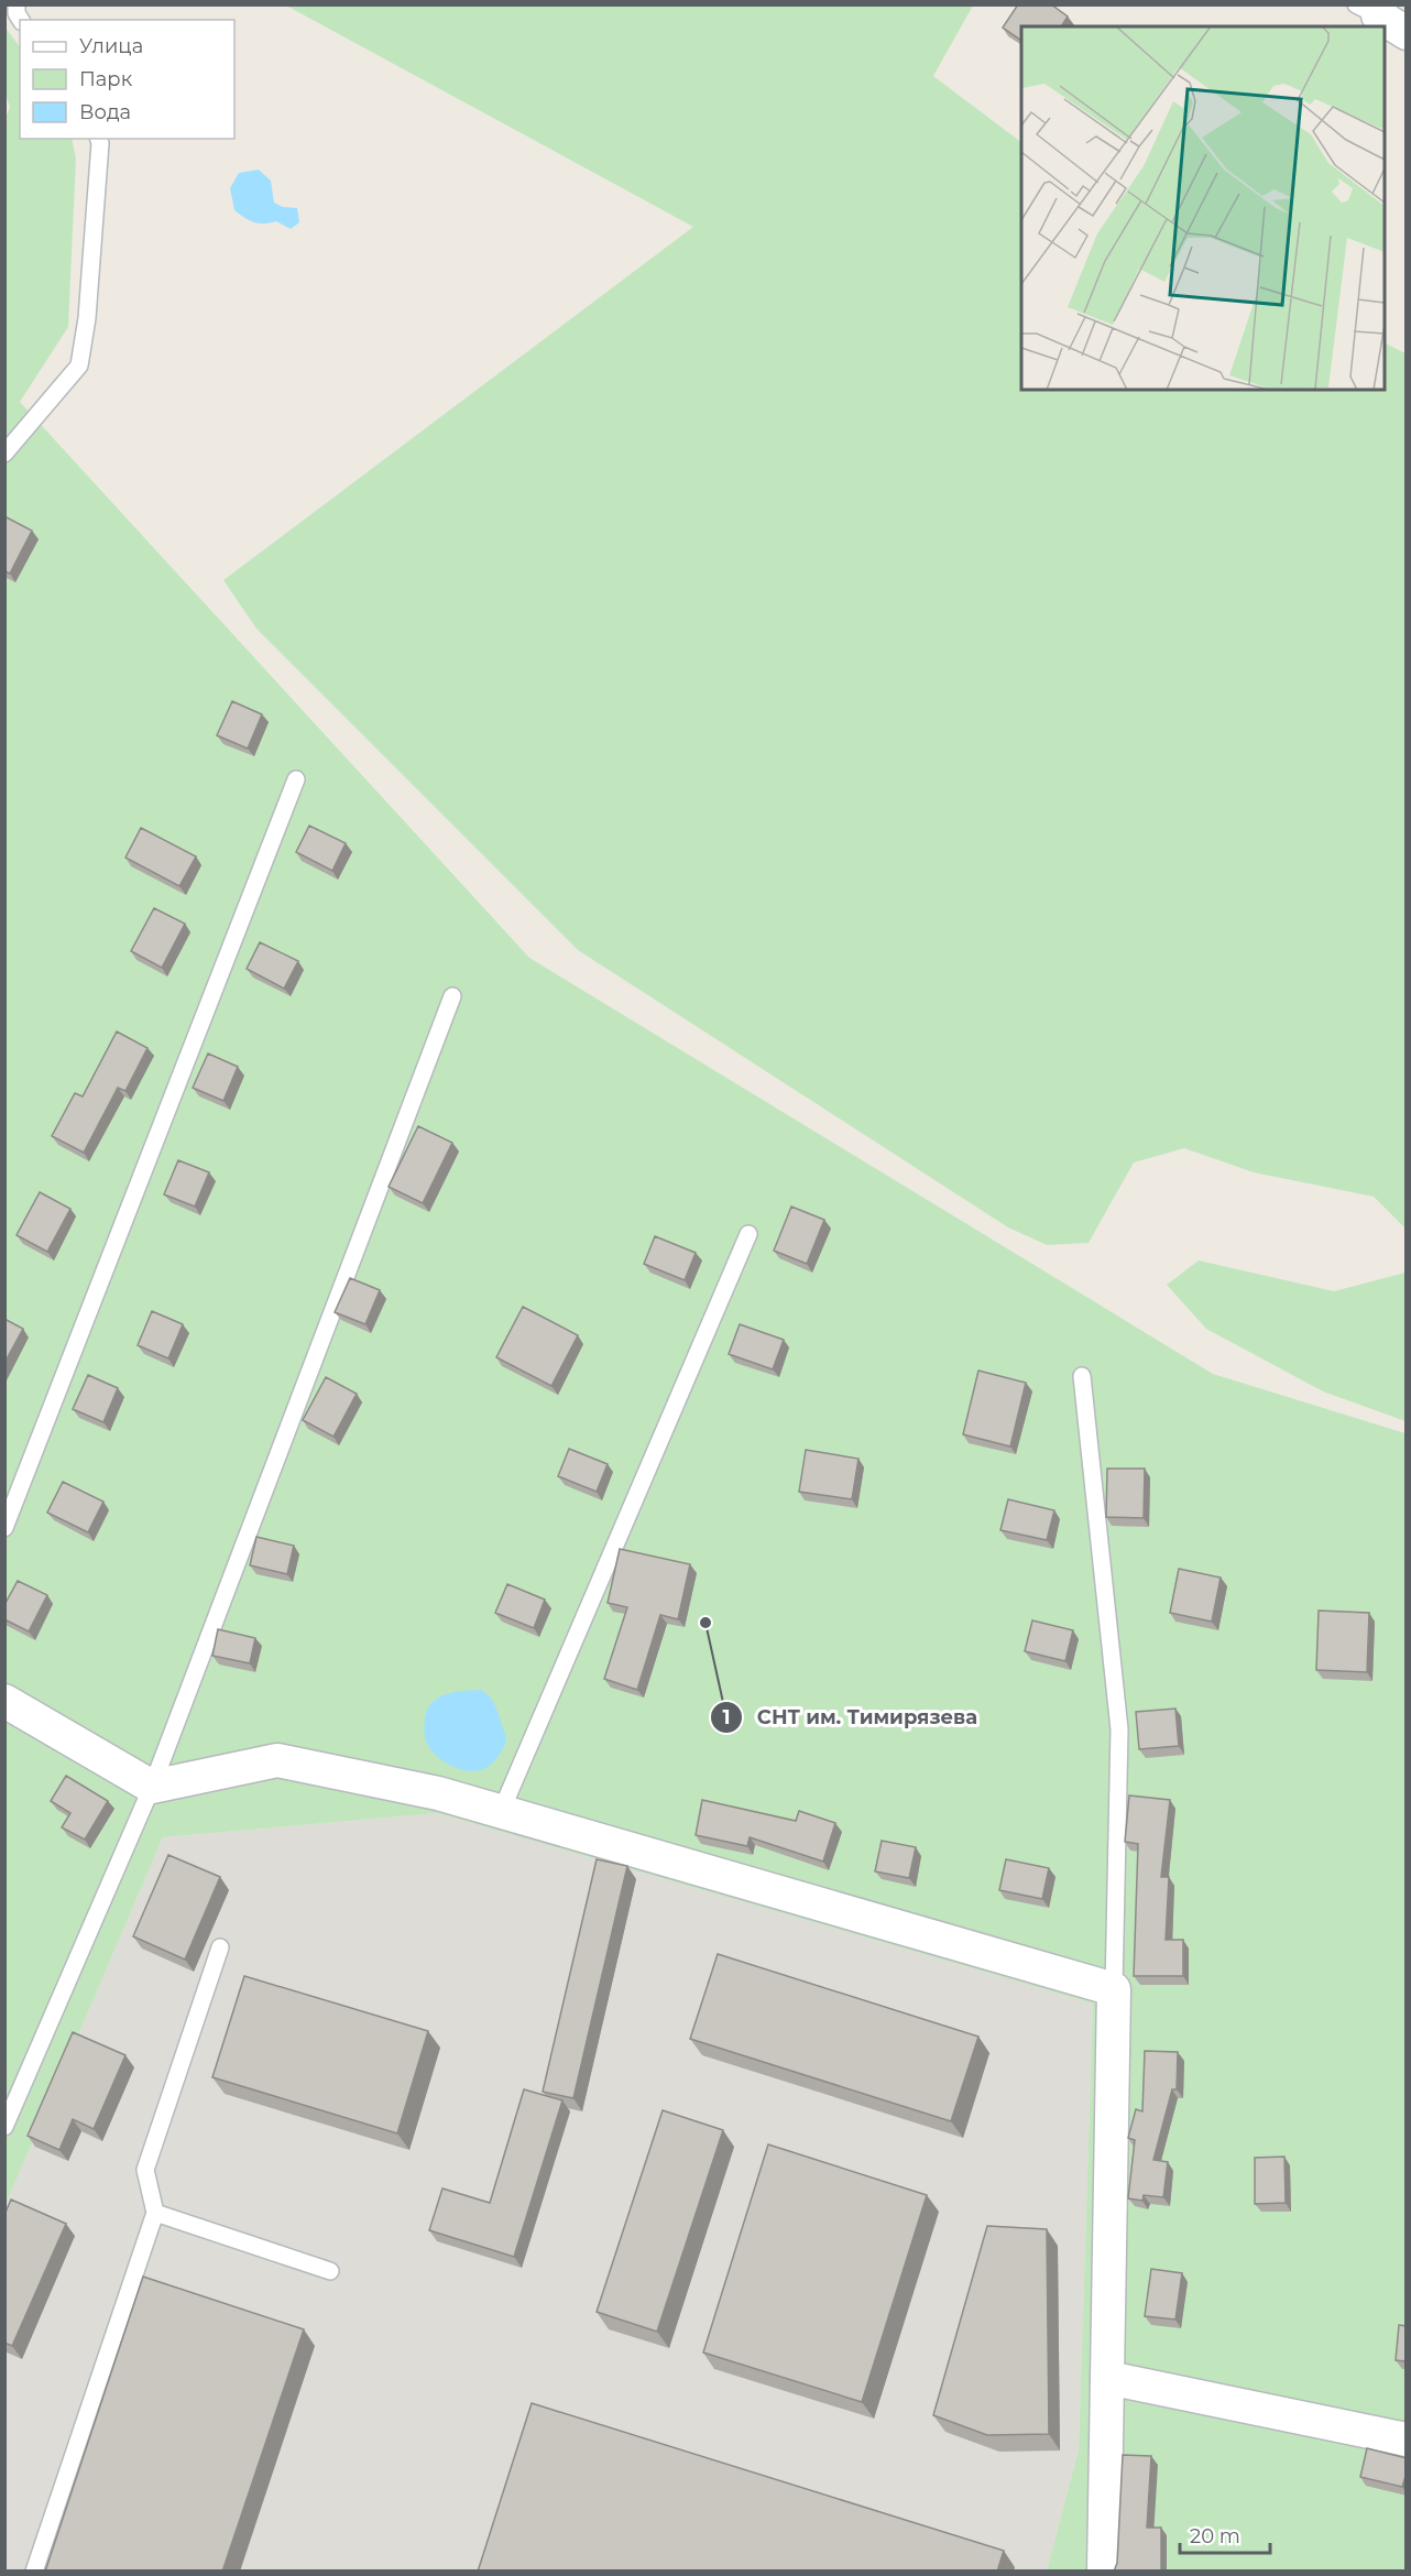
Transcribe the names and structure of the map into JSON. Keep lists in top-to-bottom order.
{
  "places": ["СНТ им. Тимирязева"],
  "legend": ["Улица", "Парк", "Вода"],
  "scale_bar": "20 m"
}
